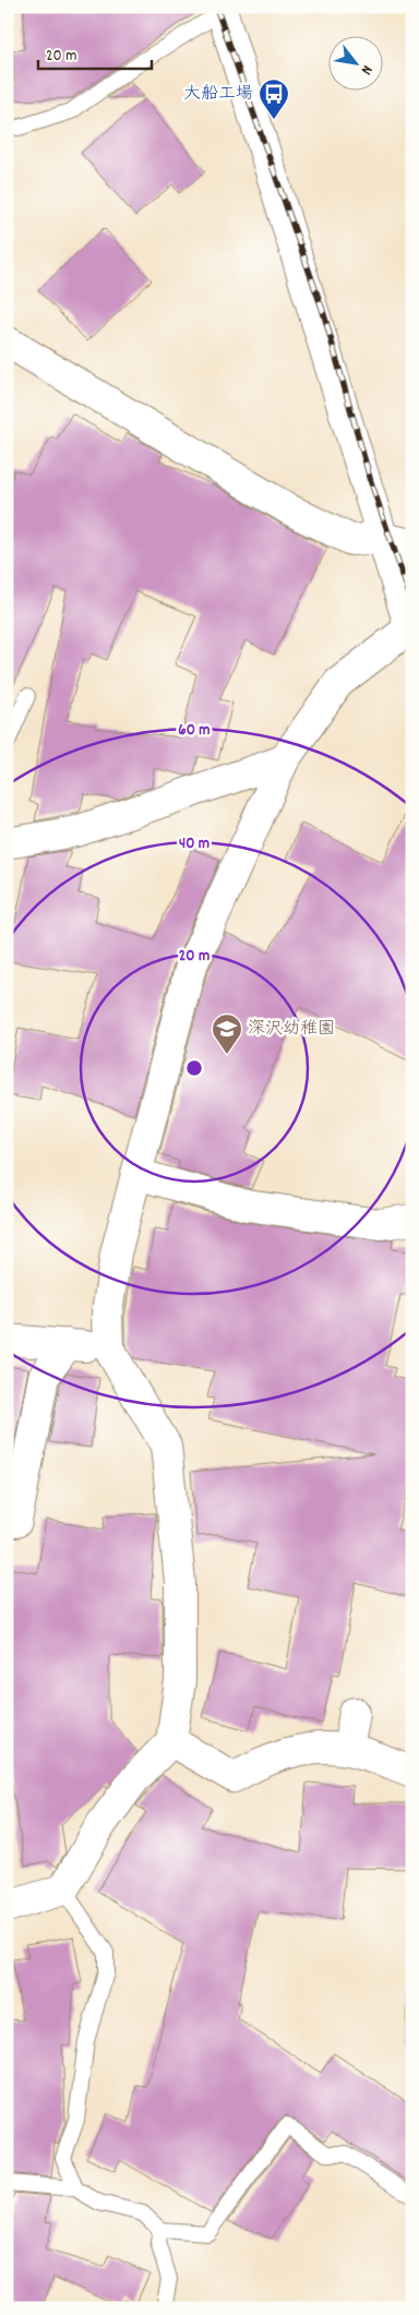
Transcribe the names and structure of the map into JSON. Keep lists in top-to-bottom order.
{
  "places": {
    "bus stop": ["大船工場"],
    "school or university": ["深沢幼稚園"]
  },
  "scale_bar": "20 m",
  "north": "bottom right",
  "rings": ["60 m", "40 m", "20 m"]
}
